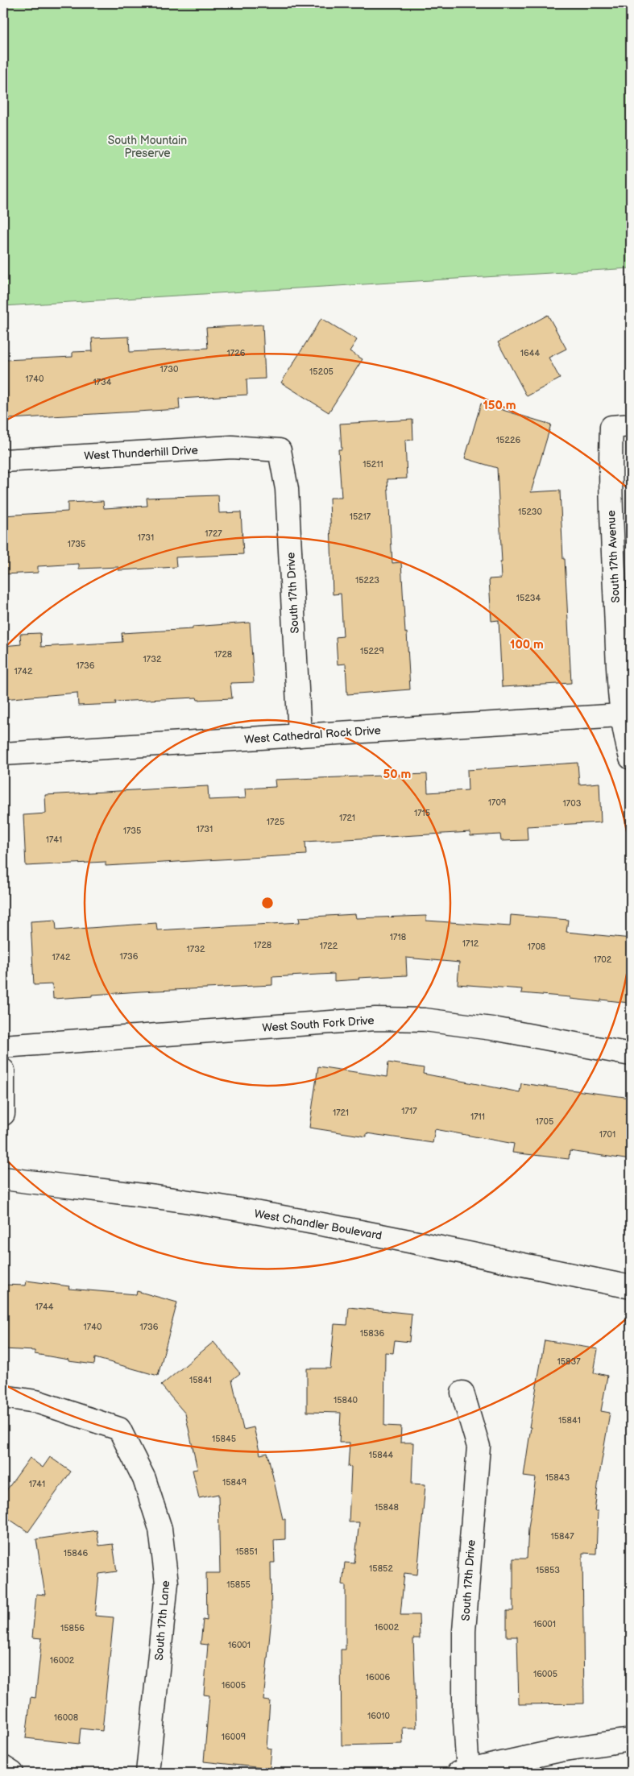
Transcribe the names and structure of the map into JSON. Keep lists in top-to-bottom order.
{
  "streets": {
    "street": [
      "West Thunderhill Drive",
      "South 17th Avenue",
      "South 17th Drive",
      "West Cathedral Rock Drive",
      "West South Fork Drive",
      "West Chandler Boulevard",
      "South 17th Lane"
    ]
  },
  "crossings": [
    ["West Thunderhill Drive", "South 17th Drive"],
    ["South 17th Avenue", "West Cathedral Rock Drive"],
    ["South 17th Drive", "West Cathedral Rock Drive"]
  ],
  "parks": ["South Mountain Preserve"],
  "house_numbers": [
    "1726",
    "1644",
    "1730",
    "15205",
    "1740",
    "1734",
    "15226",
    "15211",
    "15230",
    "15217",
    "1727",
    "1731",
    "1735",
    "15223",
    "15234",
    "15229",
    "1728",
    "1732",
    "1736",
    "1742",
    "1709",
    "1703",
    "1715",
    "1721",
    "1725",
    "1731",
    "1735",
    "1741",
    "1718",
    "1712",
    "1728",
    "1722",
    "1708",
    "1732",
    "1736",
    "1742",
    "1702",
    "1717",
    "1721",
    "1711",
    "1705",
    "1701",
    "1744",
    "1740",
    "1736",
    "15836",
    "15837",
    "15841",
    "15840",
    "15841",
    "15845",
    "15844",
    "15843",
    "15849",
    "1741",
    "15848",
    "15847",
    "15851",
    "15846",
    "15852",
    "15853",
    "15855",
    "16001",
    "16002",
    "15856",
    "16001",
    "16002",
    "16005",
    "16006",
    "16005",
    "16010",
    "16008",
    "16009"
  ],
  "rings": ["150 m", "100 m", "50 m"]
}
